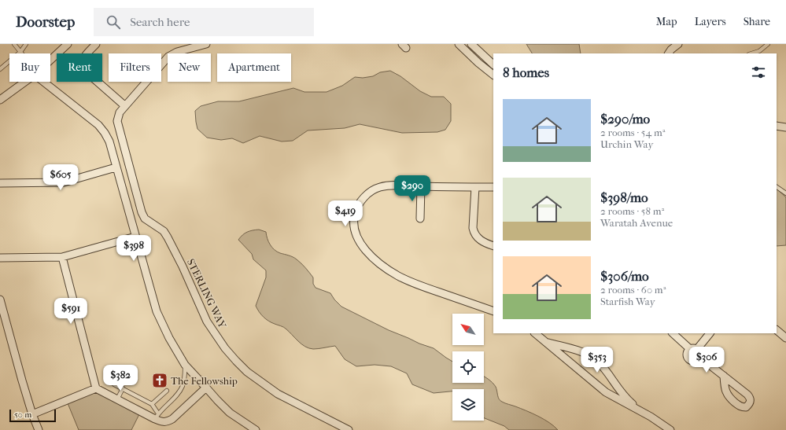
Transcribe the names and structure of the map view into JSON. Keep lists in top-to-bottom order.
{
  "streets": {
    "street": ["STERLING WAY"]
  },
  "places": {
    "church": ["The Fellowship"]
  },
  "scale_bar": "50 m",
  "north": "top left",
  "page": {
    "header": "Doorstep",
    "search": "Search here",
    "nav": ["Map", "Layers", "Share"],
    "chip": [
      "Buy",
      "Rent",
      "Filters",
      "New",
      "Apartment"
    ],
    "heading": "8 homes",
    "list": [
      {
        "name": "$290/mo",
        "note": "2 rooms · 54 m² · Urchin Way"
      },
      {
        "name": "$398/mo",
        "note": "2 rooms · 58 m² · Waratah Avenue"
      },
      {
        "name": "$306/mo",
        "note": "2 rooms · 60 m² · Starfish Way"
      }
    ],
    "price": [
      "$605",
      "$290",
      "$419",
      "$398",
      "$591",
      "$353",
      "$306",
      "$382"
    ],
    "scale": "50 m"
  }
}
